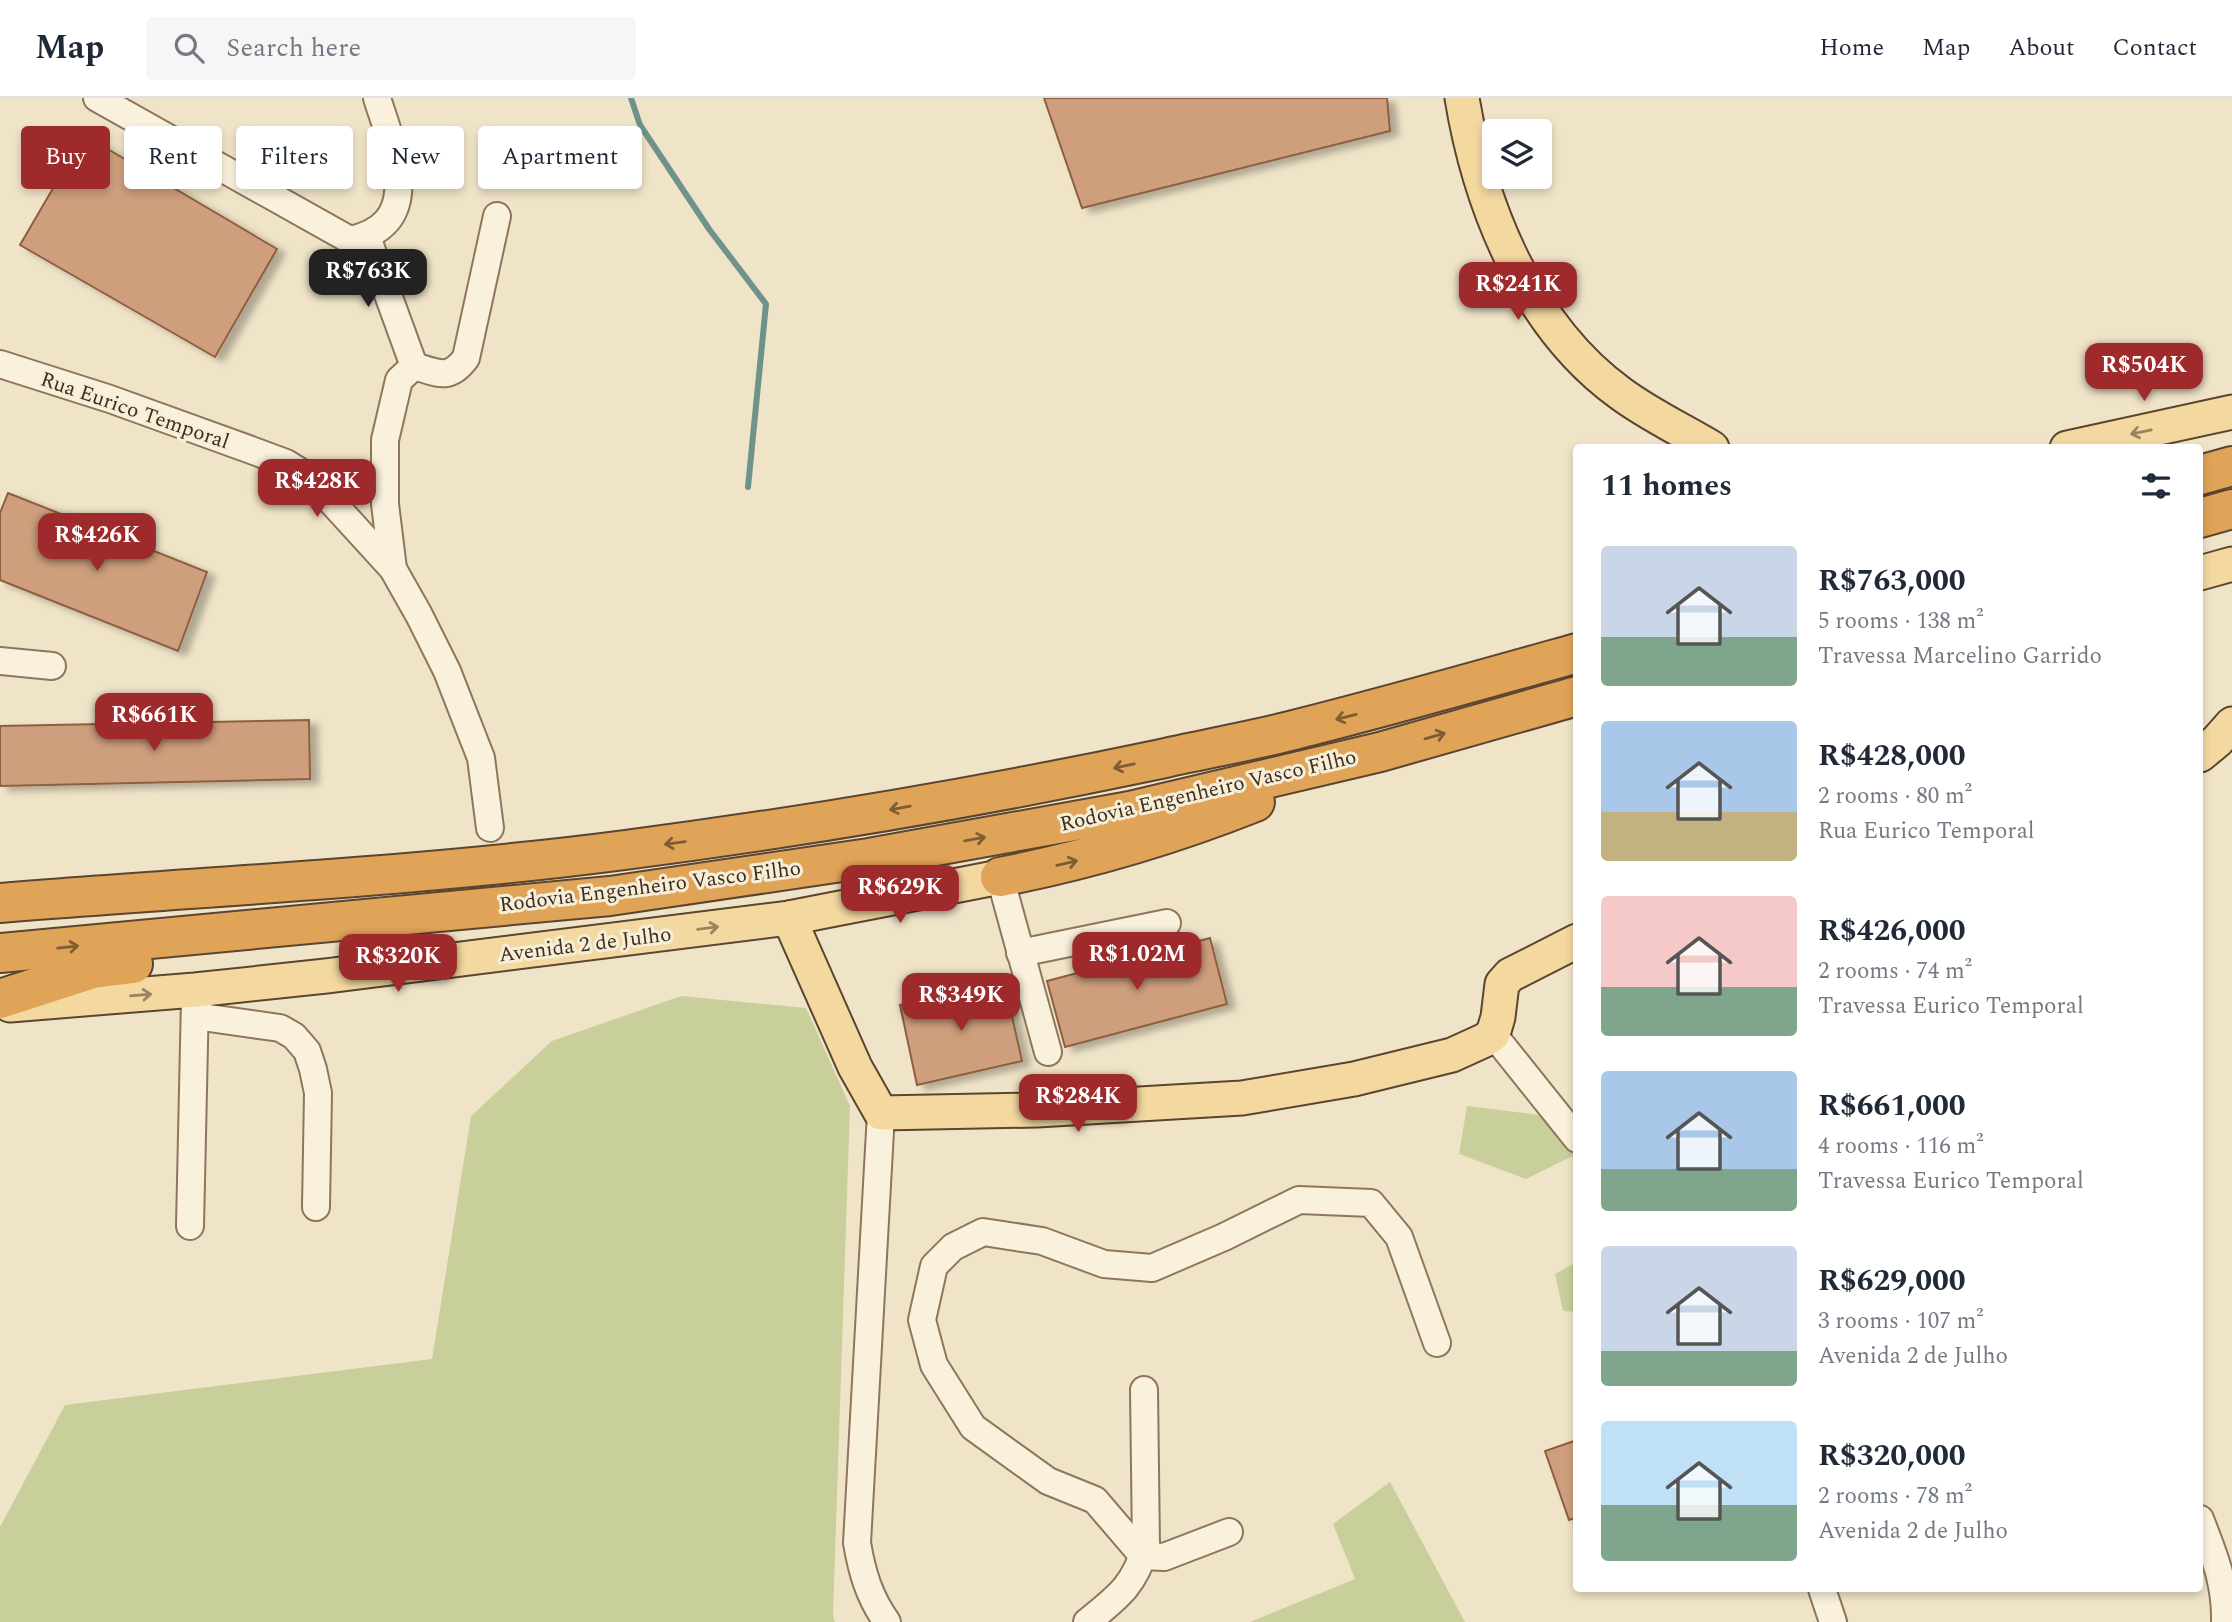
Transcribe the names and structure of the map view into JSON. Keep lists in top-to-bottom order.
{
  "streets": {
    "highway": ["Rodovia Engenheiro Vasco Filho"],
    "main road": ["Avenida 2 de Julho"],
    "street": ["Rua Eurico Temporal"]
  },
  "one_way": ["Avenida 2 de Julho"],
  "page": {
    "header": "Map",
    "search": "Search here",
    "nav": [
      "Home",
      "Map",
      "About",
      "Contact"
    ],
    "chip": [
      "Buy",
      "Rent",
      "Filters",
      "New",
      "Apartment"
    ],
    "price": [
      "R$763K",
      "R$241K",
      "R$504K",
      "R$428K",
      "R$426K",
      "R$661K",
      "R$629K",
      "R$1.02M",
      "R$320K",
      "R$349K",
      "R$284K"
    ],
    "heading": "11 homes",
    "list": [
      {
        "name": "R$763,000",
        "note": "5 rooms · 138 m² · Travessa Marcelino Garrido"
      },
      {
        "name": "R$428,000",
        "note": "2 rooms · 80 m² · Rua Eurico Temporal"
      },
      {
        "name": "R$426,000",
        "note": "2 rooms · 74 m² · Travessa Eurico Temporal"
      },
      {
        "name": "R$661,000",
        "note": "4 rooms · 116 m² · Travessa Eurico Temporal"
      },
      {
        "name": "R$629,000",
        "note": "3 rooms · 107 m² · Avenida 2 de Julho"
      },
      {
        "name": "R$320,000",
        "note": "2 rooms · 78 m² · Avenida 2 de Julho"
      }
    ]
  }
}
